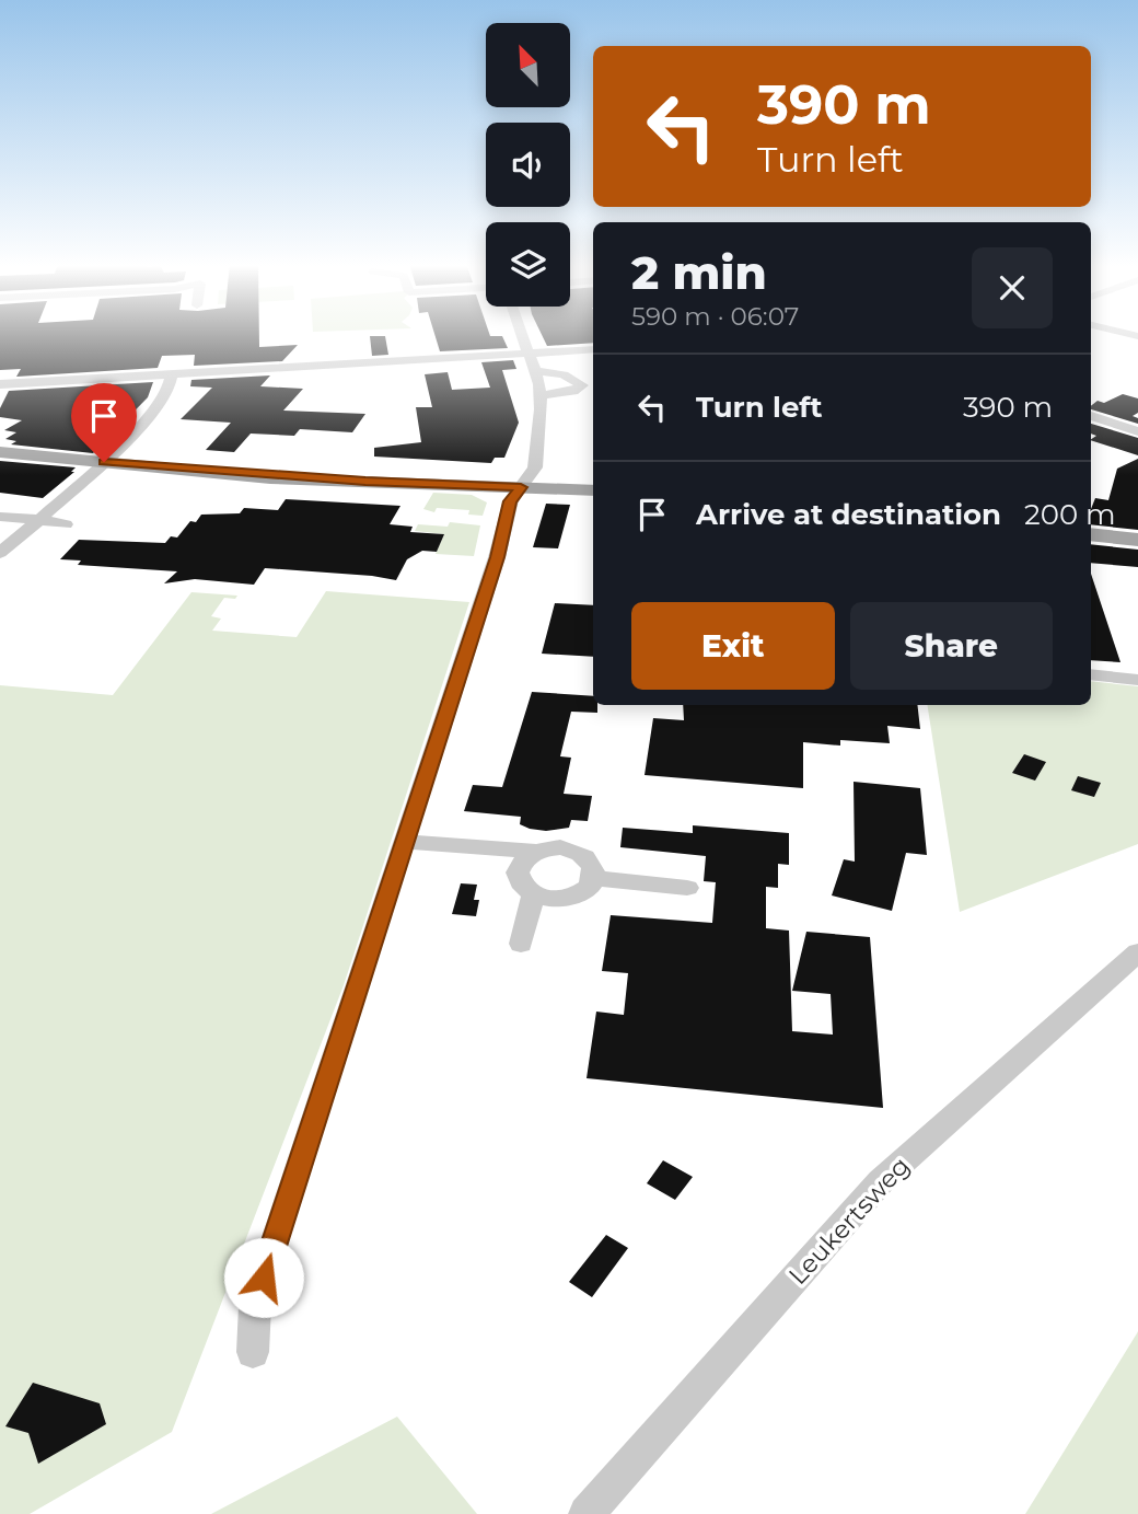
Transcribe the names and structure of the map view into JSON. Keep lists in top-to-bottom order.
{
  "streets": {
    "street": ["Leukertsweg"]
  },
  "north": "top left",
  "page": {
    "turn": ["390 m", "Turn left"],
    "heading": ["2 min", "590 m · 06:07"],
    "list": [
      {
        "name": "Turn left",
        "value": "390 m"
      },
      {
        "name": "Arrive at destination",
        "value": "200 m"
      }
    ],
    "buttons": ["Exit", "Share"]
  }
}
